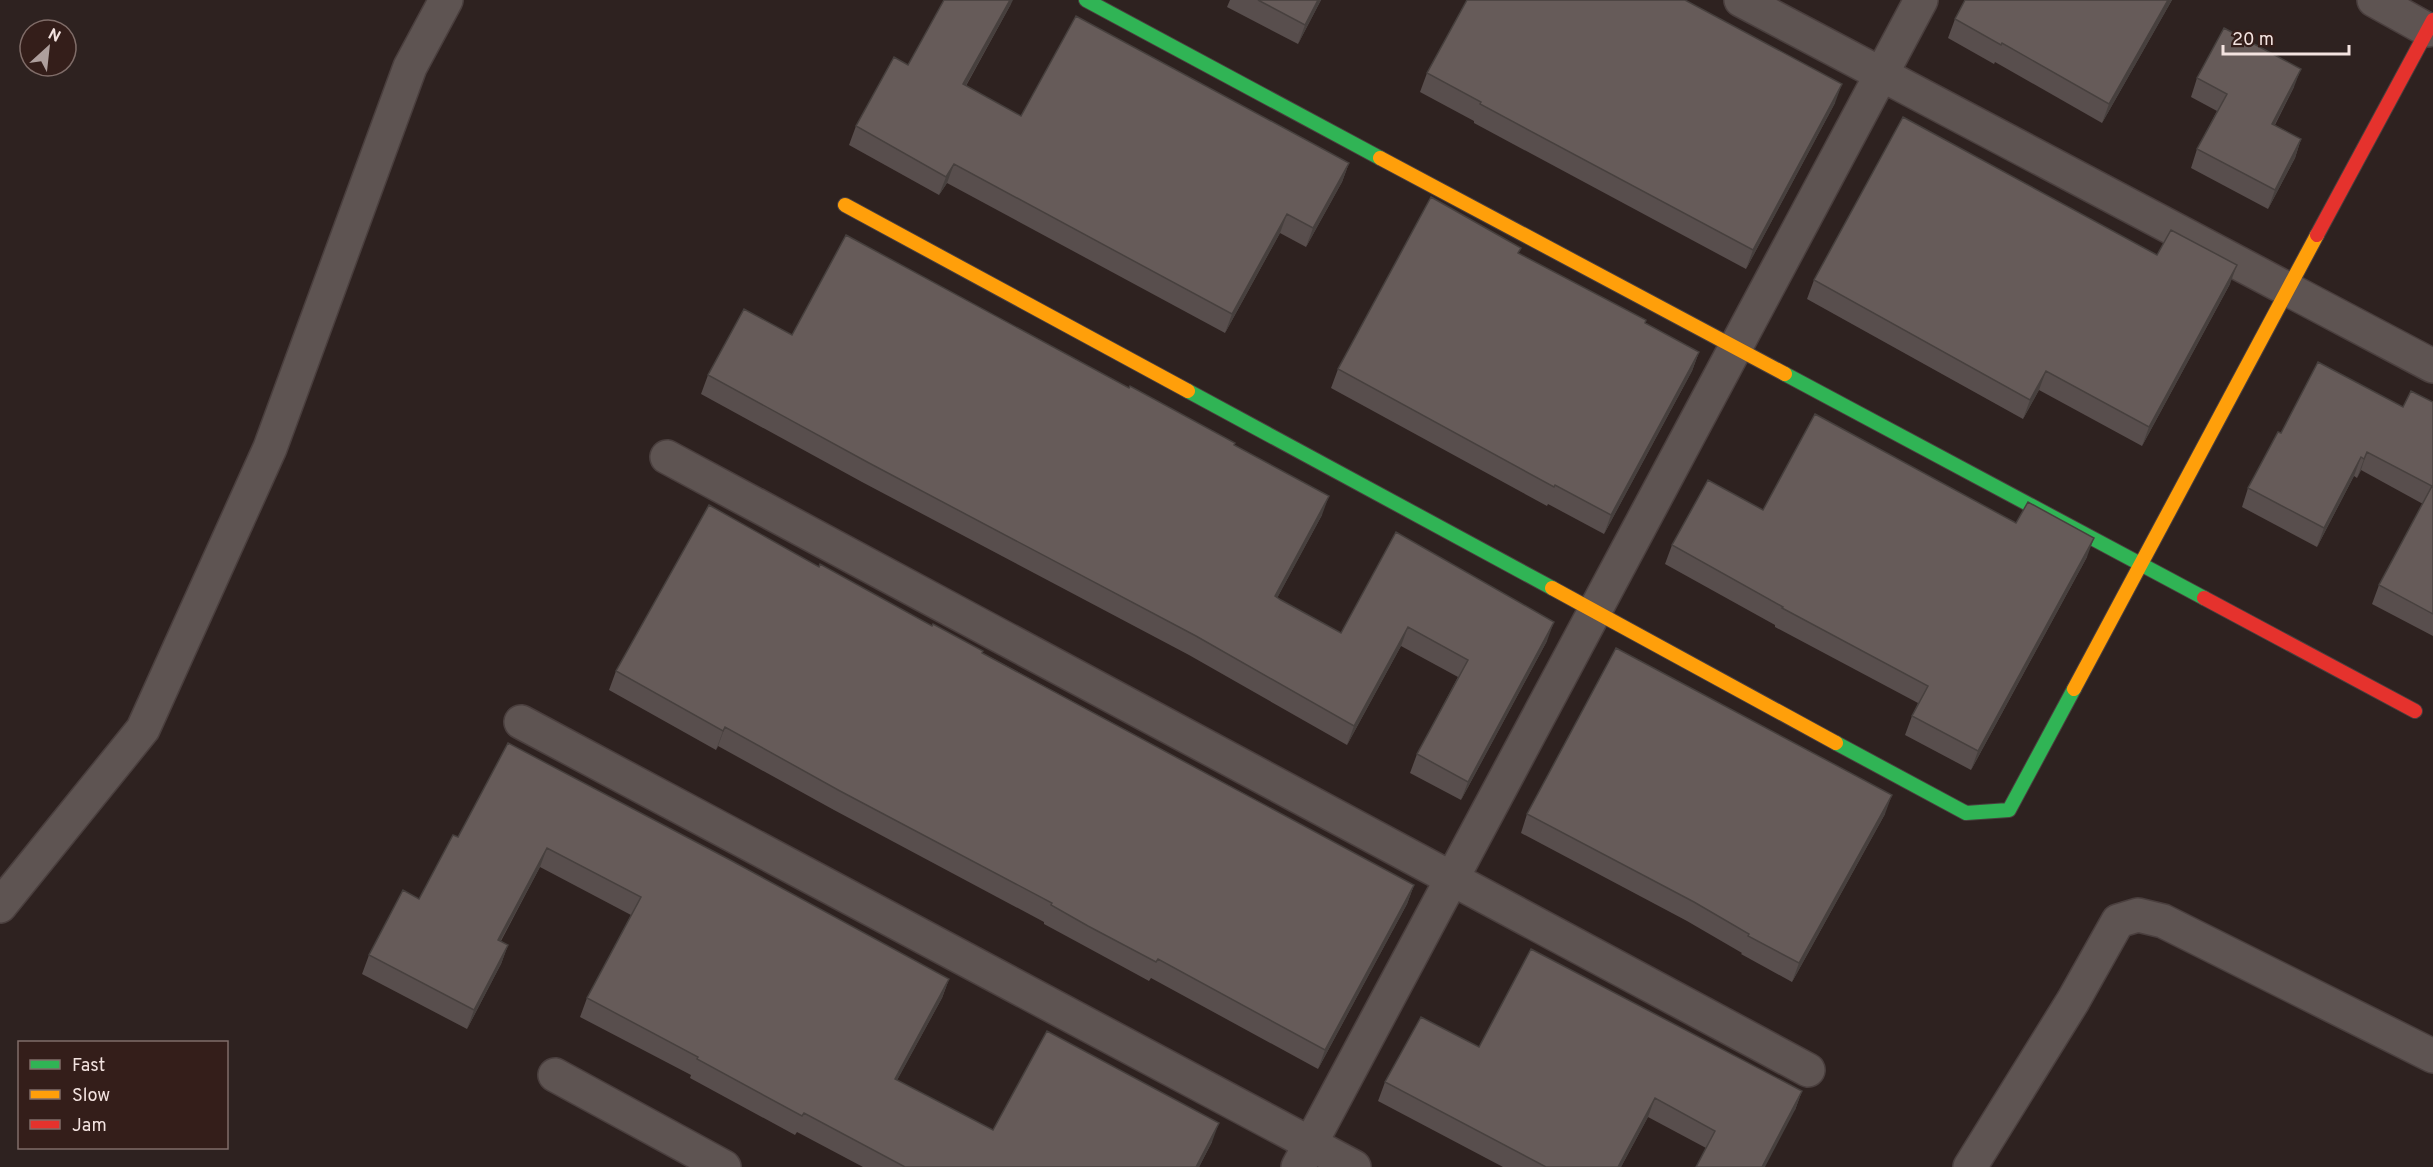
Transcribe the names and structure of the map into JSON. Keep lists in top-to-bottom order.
{
  "legend": ["Fast", "Slow", "Jam"],
  "scale_bar": "20 m",
  "north": "top right"
}
